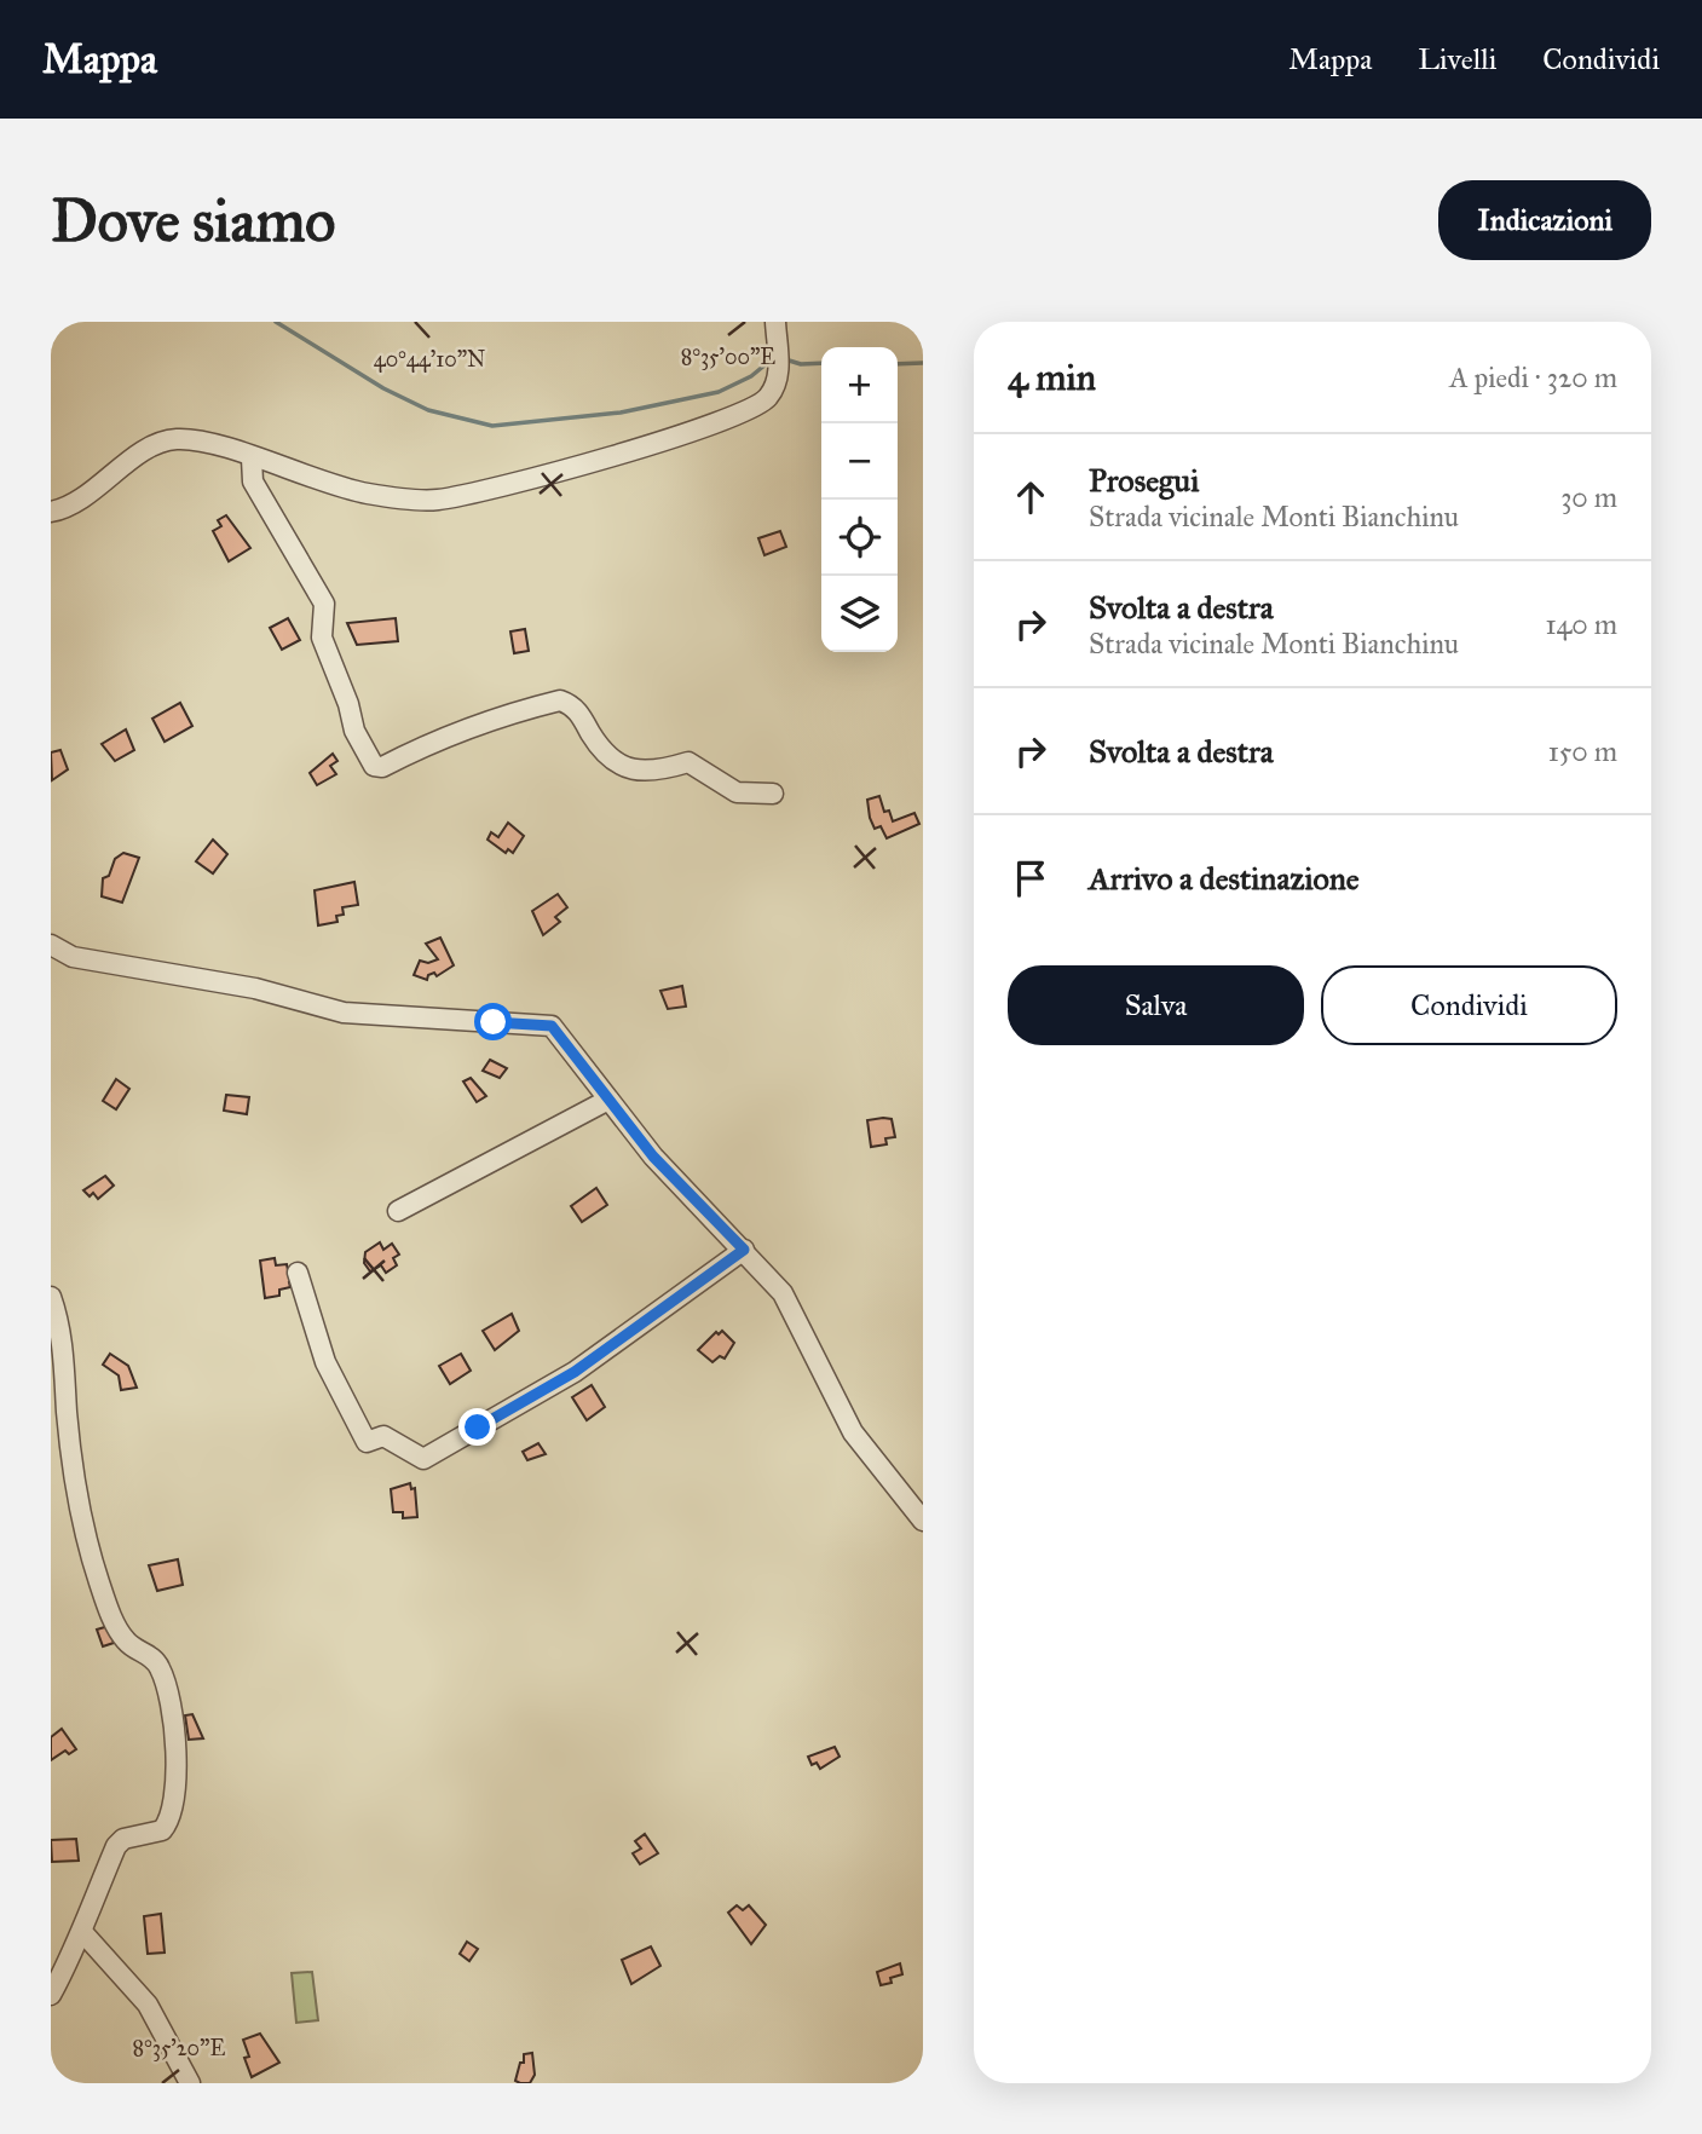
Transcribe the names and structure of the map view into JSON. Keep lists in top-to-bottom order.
{
  "page": {
    "header": "Mappa",
    "nav": ["Mappa", "Livelli", "Condividi"],
    "buttons": [
      "Indicazioni",
      ["Salva", "Condividi"]
    ],
    "title": "Dove siamo",
    "heading": ["4 min", "A piedi · 320 m"],
    "map_buttons": ["+", "−"],
    "list": [
      ["Prosegui", "Strada vicinale Monti Bianchinu", "30 m"],
      ["Svolta a destra", "Strada vicinale Monti Bianchinu", "140 m"],
      ["Svolta a destra", "150 m"],
      "Arrivo a destinazione"
    ]
  },
  "coordinates": ["8°35'00\"E", "40°44'10\"N", "8°35'20\"E"]
}
